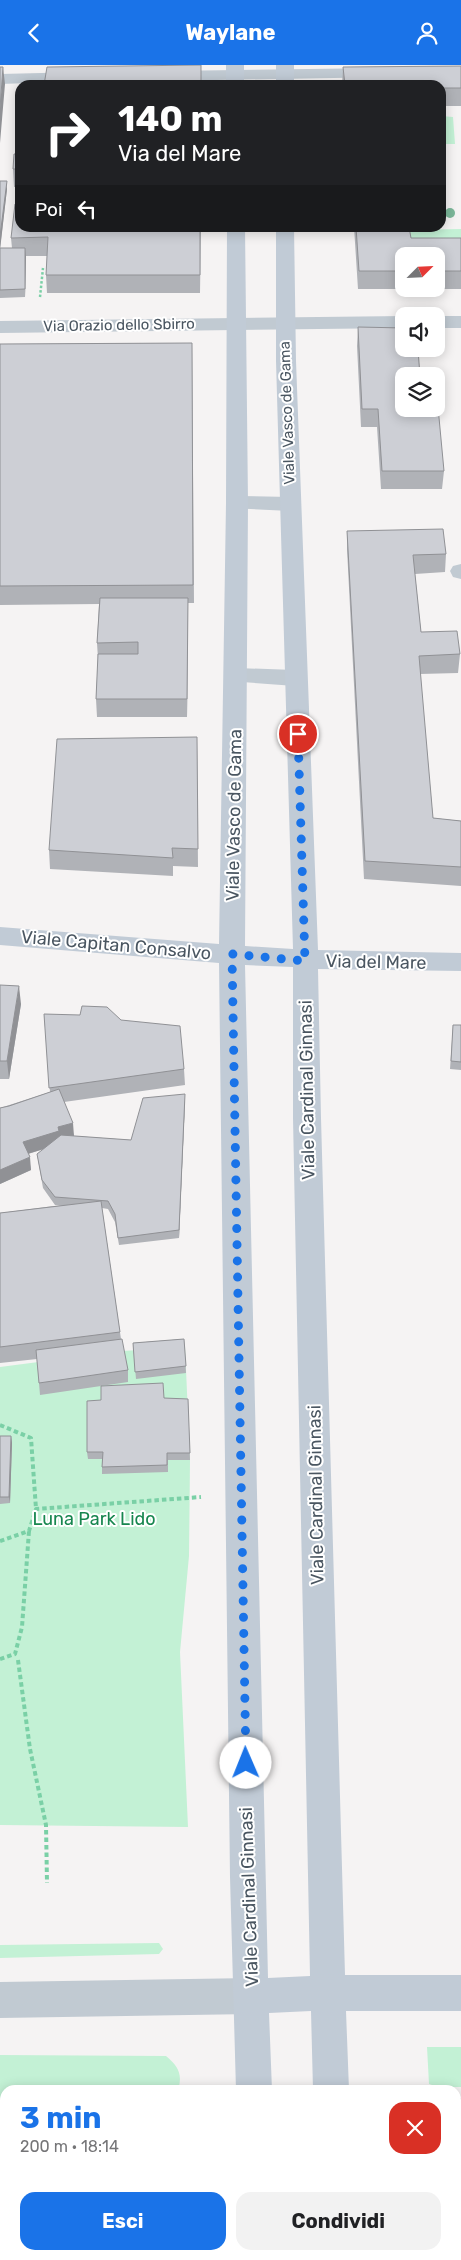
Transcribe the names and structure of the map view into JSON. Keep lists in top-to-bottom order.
{
  "streets": {
    "street": [
      "Via Orazio dello Sbirro",
      "Viale Vasco de Gama",
      "Viale Capitan Consalvo",
      "Via del Mare",
      "Viale Cardinal Ginnasi"
    ]
  },
  "crossings": [
    ["Via Orazio dello Sbirro", "Viale Vasco de Gama"],
    ["Viale Vasco de Gama", "Viale Capitan Consalvo"],
    ["Viale Vasco de Gama", "Via del Mare"],
    ["Viale Vasco de Gama", "Viale Cardinal Ginnasi"],
    ["Viale Capitan Consalvo", "Via del Mare"],
    ["Viale Capitan Consalvo", "Viale Cardinal Ginnasi"],
    ["Via del Mare", "Viale Cardinal Ginnasi"]
  ],
  "parks": ["Luna Park Lido"],
  "north": "top right",
  "page": {
    "header": "Waylane",
    "turn": ["140 m", "Via del Mare"],
    "then": "Poi",
    "heading": ["3 min", "200 m · 18:14"],
    "buttons": ["Esci", "Condividi"]
  }
}
